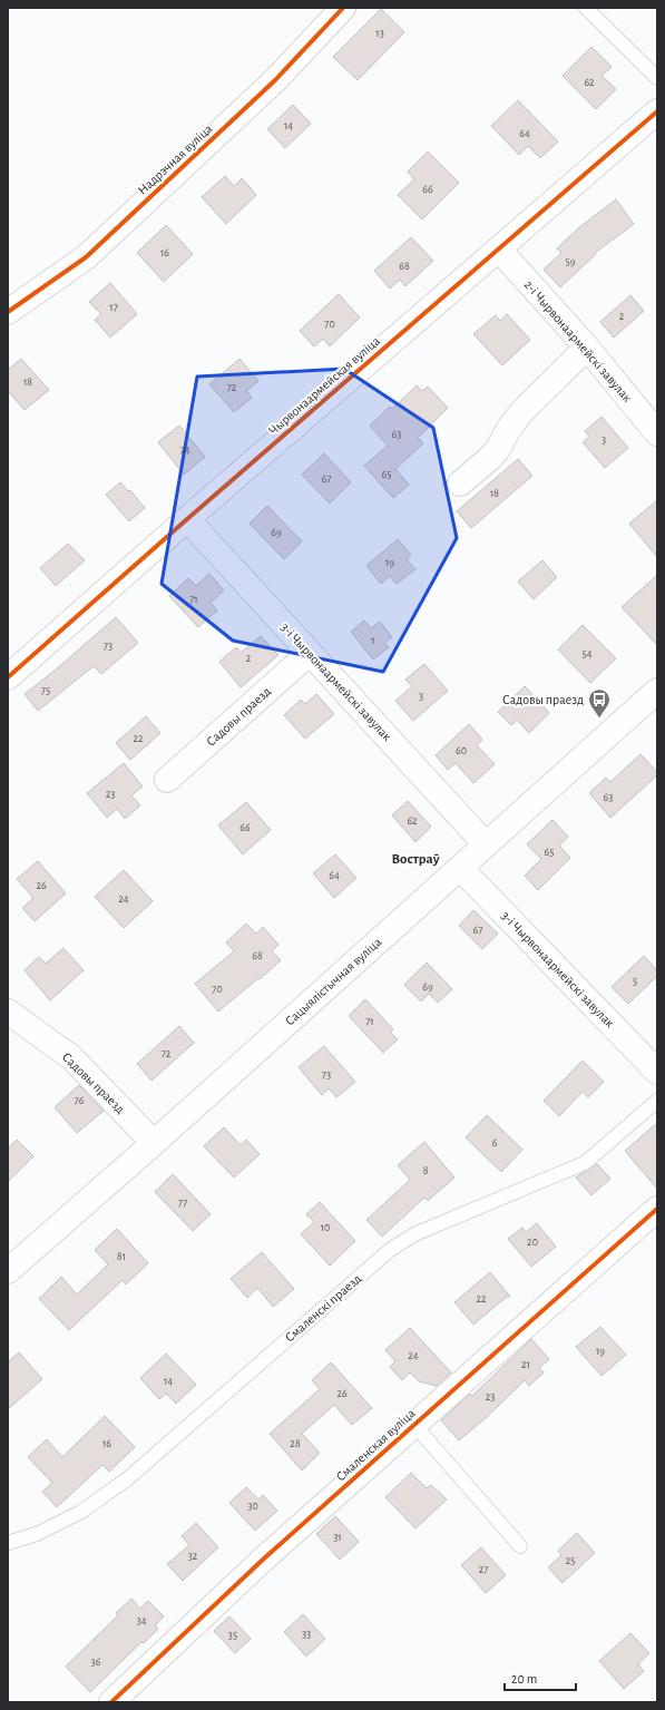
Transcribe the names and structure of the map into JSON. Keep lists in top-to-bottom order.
{
  "streets": {
    "street": [
      "Надрэчная вуліца",
      "2-і Чырвонаармейскі завулак",
      "Чырвонаармейская вуліца",
      "3-і Чырвонаармейскі завулак",
      "Садовы праезд",
      "Сацыялістычная вуліца",
      "Смаленская вуліца"
    ],
    "lane": ["Смаленскі праезд"]
  },
  "crossings": [
    ["2-і Чырвонаармейскі завулак", "Чырвонаармейская вуліца"],
    ["Чырвонаармейская вуліца", "3-і Чырвонаармейскі завулак"],
    ["3-і Чырвонаармейскі завулак", "Садовы праезд"],
    ["3-і Чырвонаармейскі завулак", "Сацыялістычная вуліца"],
    ["Садовы праезд", "Сацыялістычная вуліца"]
  ],
  "districts": ["Востраў"],
  "places": {
    "bus stop": ["Садовы праезд"]
  },
  "house_numbers": [
    "13",
    "62",
    "14",
    "64",
    "66",
    "16",
    "59",
    "68",
    "17",
    "2",
    "70",
    "18",
    "72",
    "63",
    "3",
    "74",
    "65",
    "67",
    "18",
    "69",
    "19",
    "71",
    "1",
    "73",
    "54",
    "2",
    "75",
    "3",
    "22",
    "60",
    "23",
    "63",
    "62",
    "66",
    "65",
    "64",
    "26",
    "24",
    "67",
    "68",
    "5",
    "69",
    "70",
    "71",
    "72",
    "73",
    "76",
    "6",
    "8",
    "77",
    "10",
    "20",
    "81",
    "22",
    "19",
    "24",
    "21",
    "14",
    "26",
    "23",
    "16",
    "28",
    "30",
    "31",
    "32",
    "25",
    "27",
    "34",
    "33",
    "35",
    "36"
  ],
  "scale_bar": "20 m"
}
